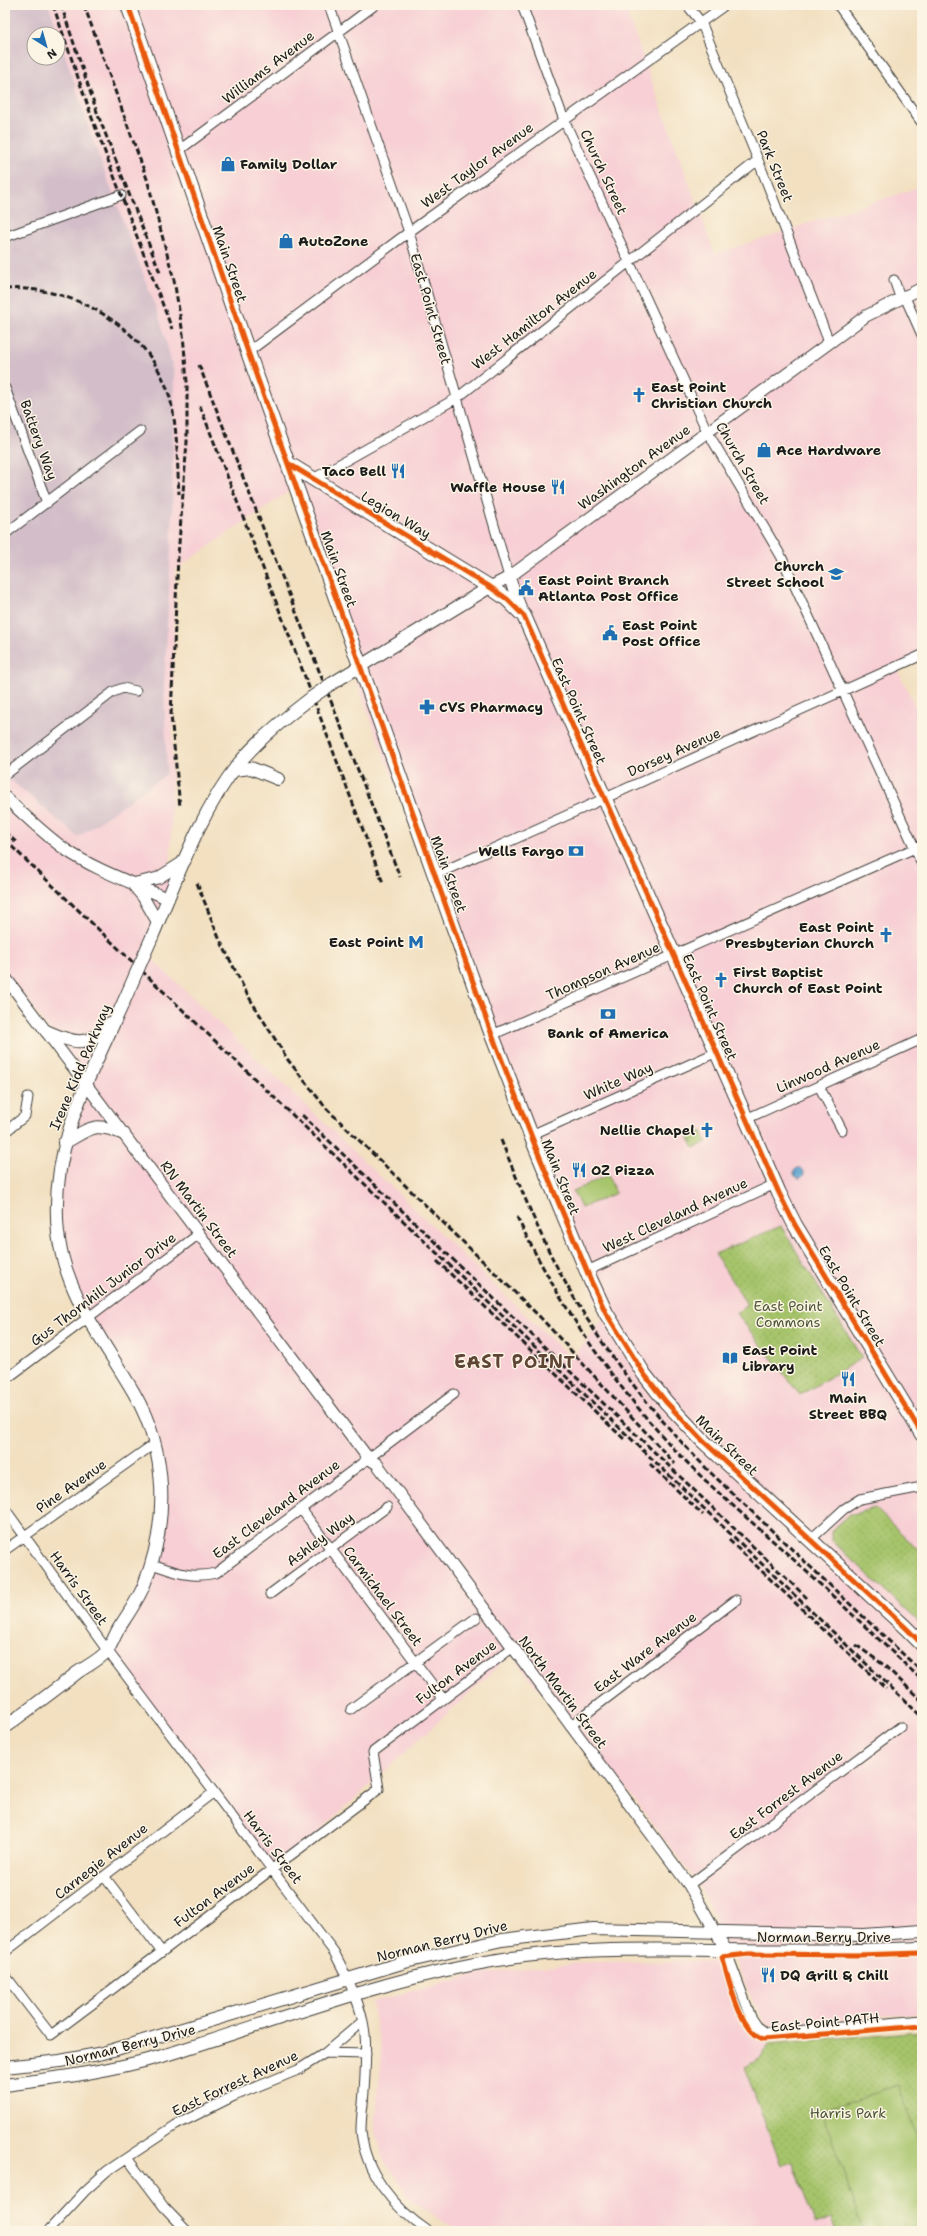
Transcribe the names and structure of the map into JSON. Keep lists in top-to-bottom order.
{
  "streets": {
    "main road": [
      "Main Street",
      "East Point Street",
      "Washington Avenue",
      "Legion Way",
      "Irene Kidd Parkway",
      "Norman Berry Drive"
    ],
    "street": [
      "Williams Avenue",
      "West Taylor Avenue",
      "Park Street",
      "Church Street",
      "West Hamilton Avenue",
      "Battery Way",
      "Dorsey Avenue",
      "Thompson Avenue",
      "Linwood Avenue",
      "White Way",
      "RN Martin Street",
      "West Cleveland Avenue",
      "Gus Thornhill Junior Drive",
      "Pine Avenue",
      "East Cleveland Avenue",
      "Ashley Way",
      "Harris Street",
      "Carmichael Street",
      "East Ware Avenue",
      "Fulton Avenue",
      "North Martin Street",
      "East Forrest Avenue",
      "Carnegie Avenue"
    ],
    "cycle path": ["East Point PATH"]
  },
  "crossings": [
    ["Williams Avenue", "Main Street"],
    ["Williams Avenue", "East Point Street"],
    ["West Taylor Avenue", "Park Street"],
    ["West Taylor Avenue", "Church Street"],
    ["West Taylor Avenue", "Main Street"],
    ["West Taylor Avenue", "East Point Street"],
    ["Park Street", "West Hamilton Avenue"],
    ["Park Street", "Washington Avenue"],
    ["Church Street", "West Hamilton Avenue"],
    ["Church Street", "Washington Avenue"],
    ["Church Street", "Dorsey Avenue"],
    ["Church Street", "Thompson Avenue"],
    ["Main Street", "Washington Avenue"],
    ["Main Street", "Legion Way"],
    ["Main Street", "Dorsey Avenue"],
    ["Main Street", "Thompson Avenue"],
    ["Main Street", "Irene Kidd Parkway"],
    ["Main Street", "White Way"],
    ["Main Street", "West Cleveland Avenue"],
    ["East Point Street", "West Hamilton Avenue"],
    ["East Point Street", "Washington Avenue"],
    ["East Point Street", "Legion Way"],
    ["East Point Street", "Dorsey Avenue"],
    ["East Point Street", "Thompson Avenue"],
    ["East Point Street", "Linwood Avenue"],
    ["East Point Street", "White Way"],
    ["East Point Street", "West Cleveland Avenue"],
    ["West Hamilton Avenue", "Legion Way"],
    ["Washington Avenue", "Legion Way"],
    ["Washington Avenue", "Irene Kidd Parkway"],
    ["Irene Kidd Parkway", "RN Martin Street"],
    ["Irene Kidd Parkway", "Gus Thornhill Junior Drive"],
    ["Irene Kidd Parkway", "Pine Avenue"],
    ["Irene Kidd Parkway", "East Cleveland Avenue"],
    ["RN Martin Street", "Gus Thornhill Junior Drive"],
    ["RN Martin Street", "East Cleveland Avenue"],
    ["RN Martin Street", "North Martin Street"],
    ["Pine Avenue", "Harris Street"],
    ["East Cleveland Avenue", "Carmichael Street"],
    ["East Cleveland Avenue", "North Martin Street"],
    ["Ashley Way", "Carmichael Street"],
    ["Harris Street", "Fulton Avenue"],
    ["Harris Street", "East Forrest Avenue"],
    ["Harris Street", "Carnegie Avenue"],
    ["Harris Street", "Norman Berry Drive"],
    ["Carmichael Street", "Fulton Avenue"],
    ["East Ware Avenue", "North Martin Street"],
    ["Fulton Avenue", "North Martin Street"],
    ["North Martin Street", "East Forrest Avenue"],
    ["North Martin Street", "Norman Berry Drive"]
  ],
  "districts": ["EAST POINT"],
  "parks": ["East Point Commons", "Harris Park"],
  "places": {
    "shop": ["Family Dollar", "AutoZone", "Ace Hardware"],
    "church": [
      "East Point Christian Church",
      "East Point Presbyterian Church",
      "First Baptist Church of East Point",
      "Nellie Chapel"
    ],
    "restaurant": [
      "Taco Bell",
      "Waffle House",
      "OZ Pizza",
      "Main Street BBQ",
      "DQ Grill & Chill"
    ],
    "school or university": ["Church Street School"],
    "public building": ["East Point Branch Atlanta Post Office", "East Point Post Office"],
    "pharmacy": ["CVS Pharmacy"],
    "bank": ["Wells Fargo", "Bank of America"],
    "metro station": ["East Point"],
    "library": ["East Point Library"]
  },
  "north": "bottom right"
}
